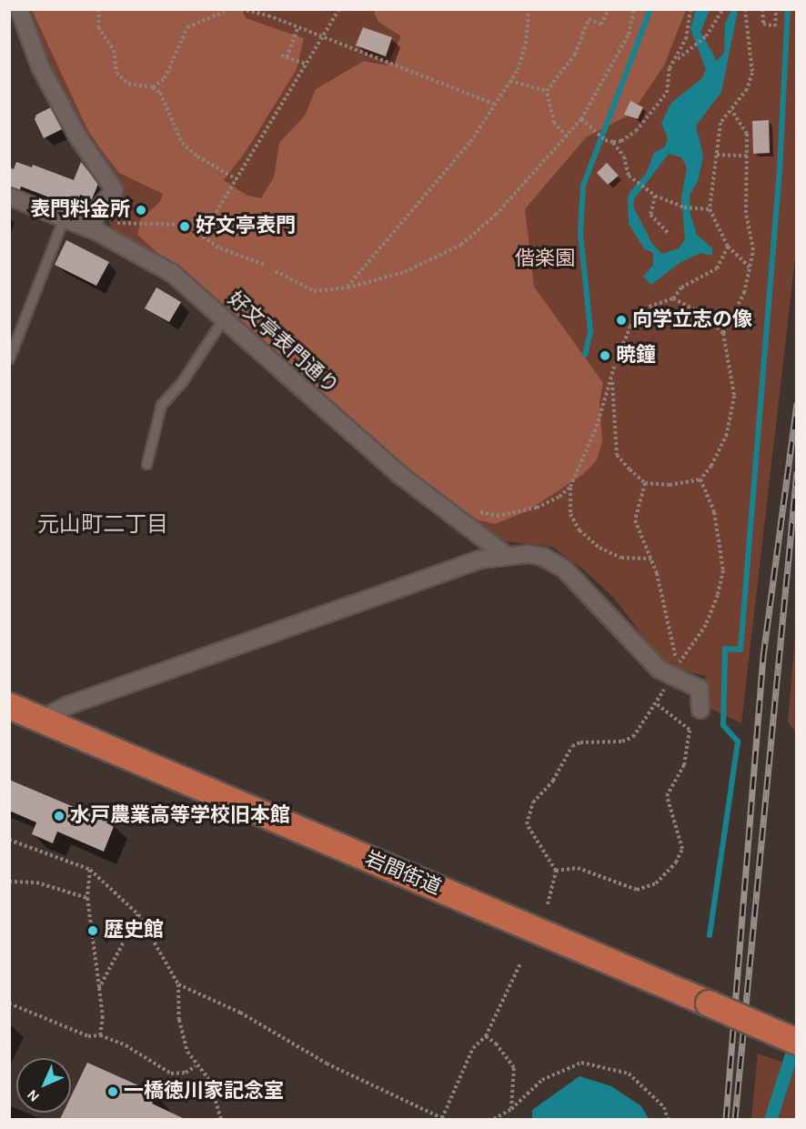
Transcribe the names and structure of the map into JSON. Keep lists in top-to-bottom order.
{
  "streets": {
    "main road": ["岩間街道"],
    "street": ["好文亭表門通り"]
  },
  "districts": ["元山町二丁目"],
  "parks": ["偕楽園"],
  "places": [
    "表門料金所",
    "好文亭表門",
    "向学立志の像",
    "暁鐘",
    "水戸農業高等学校旧本館",
    "歴史館",
    "一橋徳川家記念室"
  ],
  "north": "bottom left"
}
